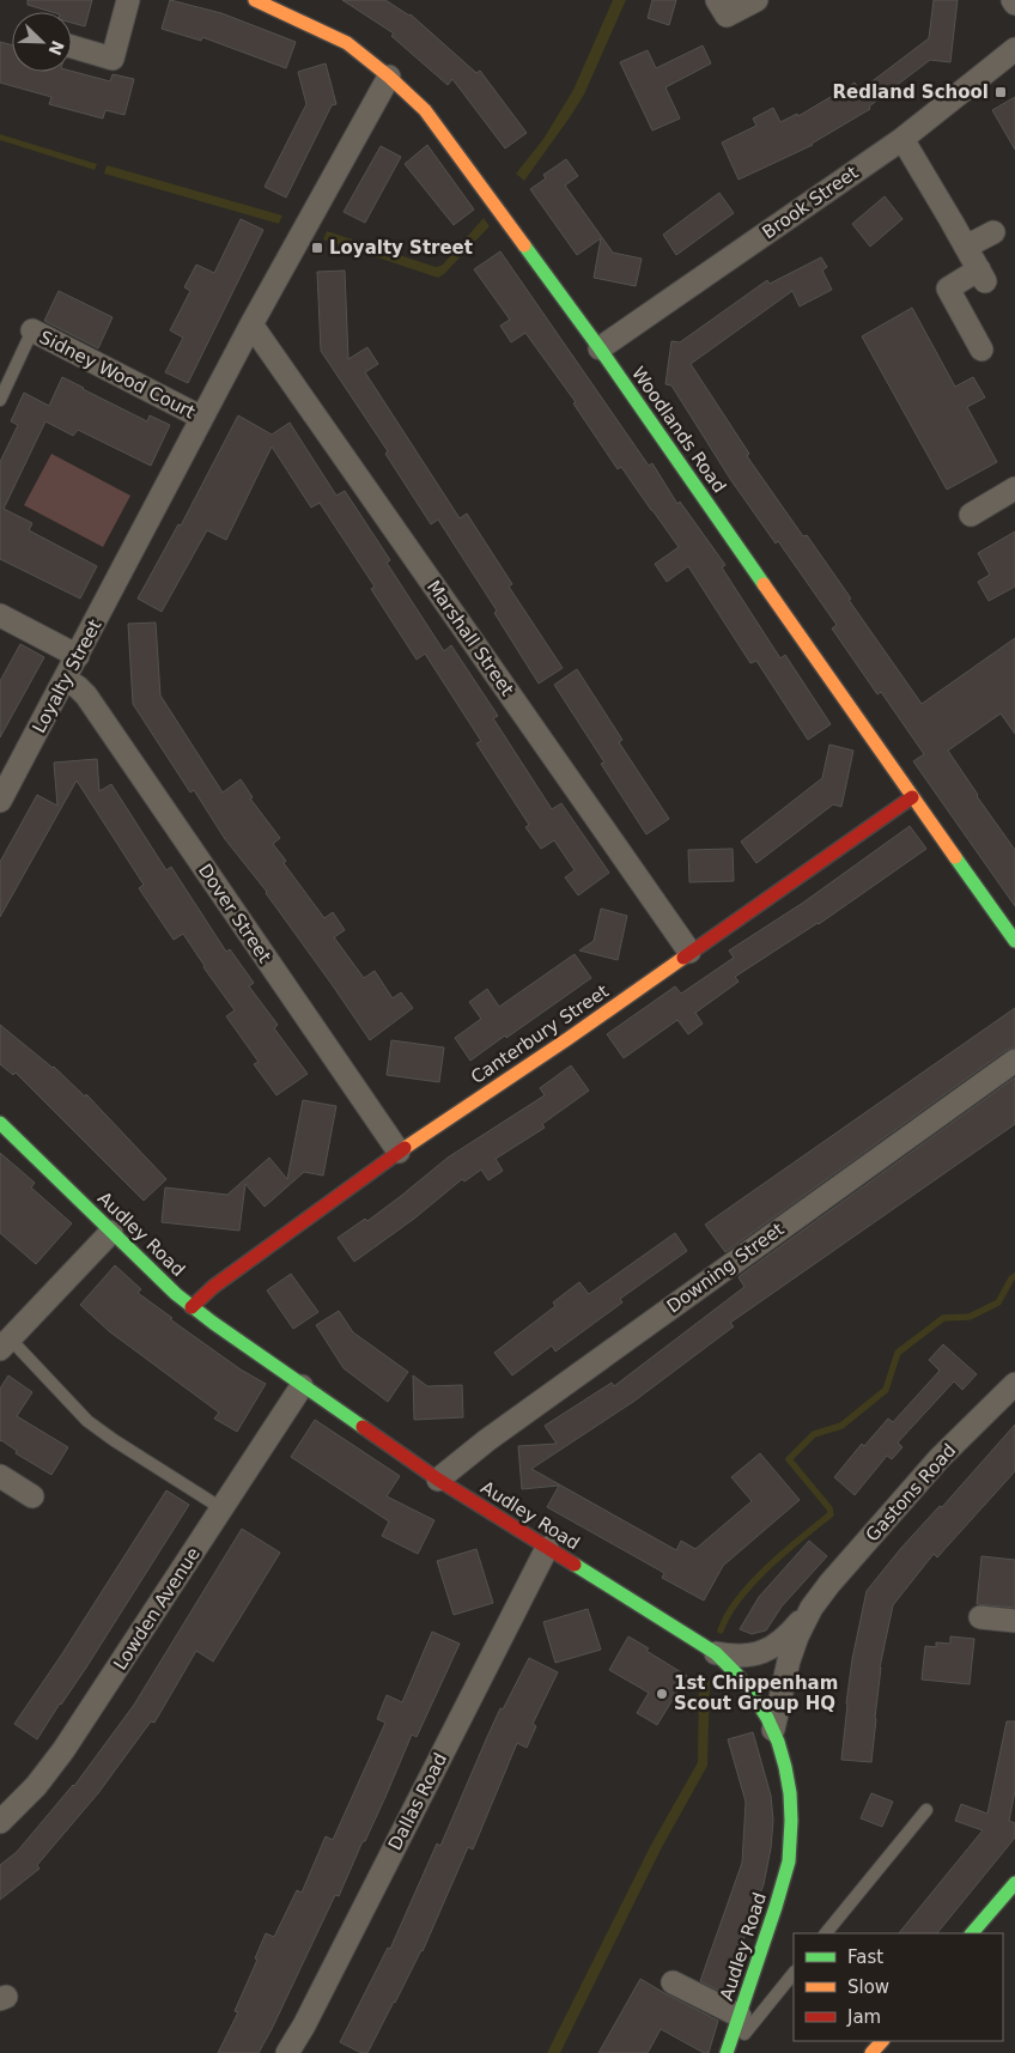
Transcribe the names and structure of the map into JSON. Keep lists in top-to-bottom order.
{
  "streets": {
    "street": [
      "Brook Street",
      "Sidney Wood Court",
      "Woodlands Road",
      "Marshall Street",
      "Loyalty Street",
      "Dover Street",
      "Canterbury Street",
      "Audley Road",
      "Downing Street",
      "Gastons Road",
      "Lowden Avenue",
      "Dallas Road"
    ]
  },
  "crossings": [
    ["Brook Street", "Woodlands Road"],
    ["Sidney Wood Court", "Loyalty Street"],
    ["Woodlands Road", "Loyalty Street"],
    ["Woodlands Road", "Canterbury Street"],
    ["Marshall Street", "Loyalty Street"],
    ["Marshall Street", "Canterbury Street"],
    ["Loyalty Street", "Dover Street"],
    ["Dover Street", "Canterbury Street"],
    ["Canterbury Street", "Audley Road"],
    ["Audley Road", "Downing Street"],
    ["Audley Road", "Gastons Road"],
    ["Audley Road", "Lowden Avenue"],
    ["Audley Road", "Dallas Road"]
  ],
  "places": {
    "transit": ["Redland School", "Loyalty Street"],
    "other": ["1st Chippenham Scout Group HQ"]
  },
  "legend": ["Fast", "Slow", "Jam"],
  "north": "bottom right"
}
